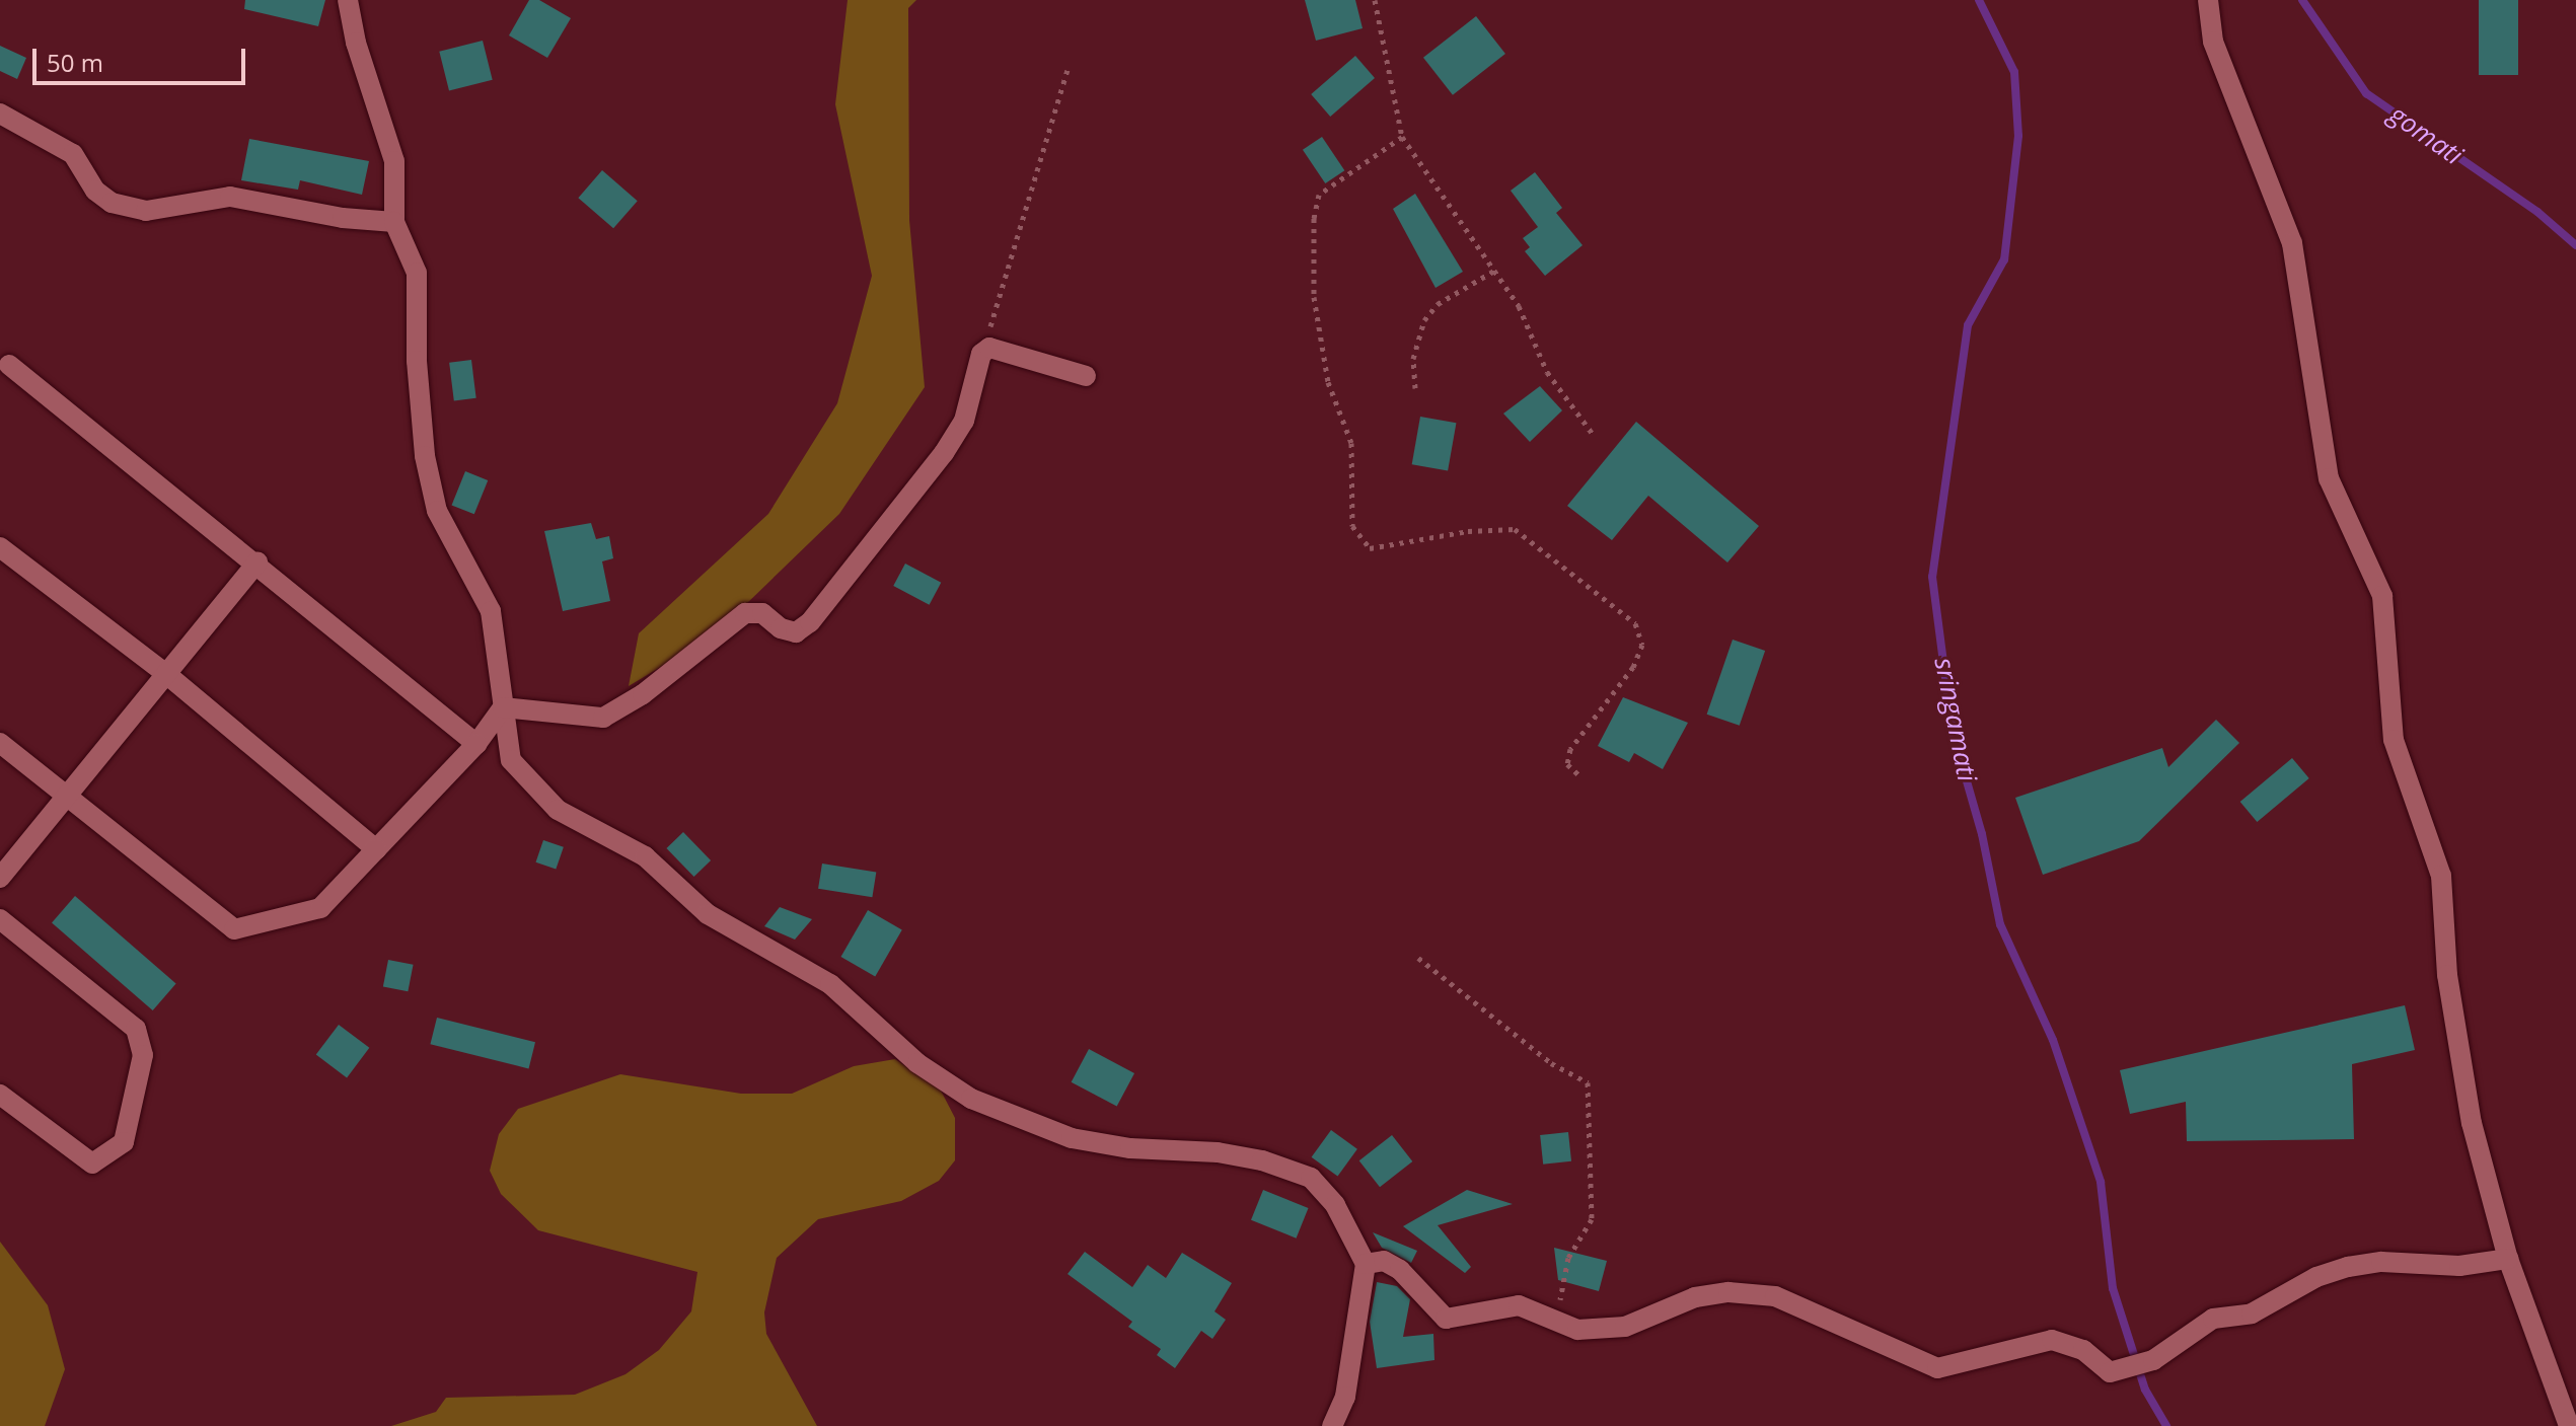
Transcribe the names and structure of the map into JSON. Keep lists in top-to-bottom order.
{
  "water": ["gomati", "sringamati"],
  "scale_bar": "50 m"
}
